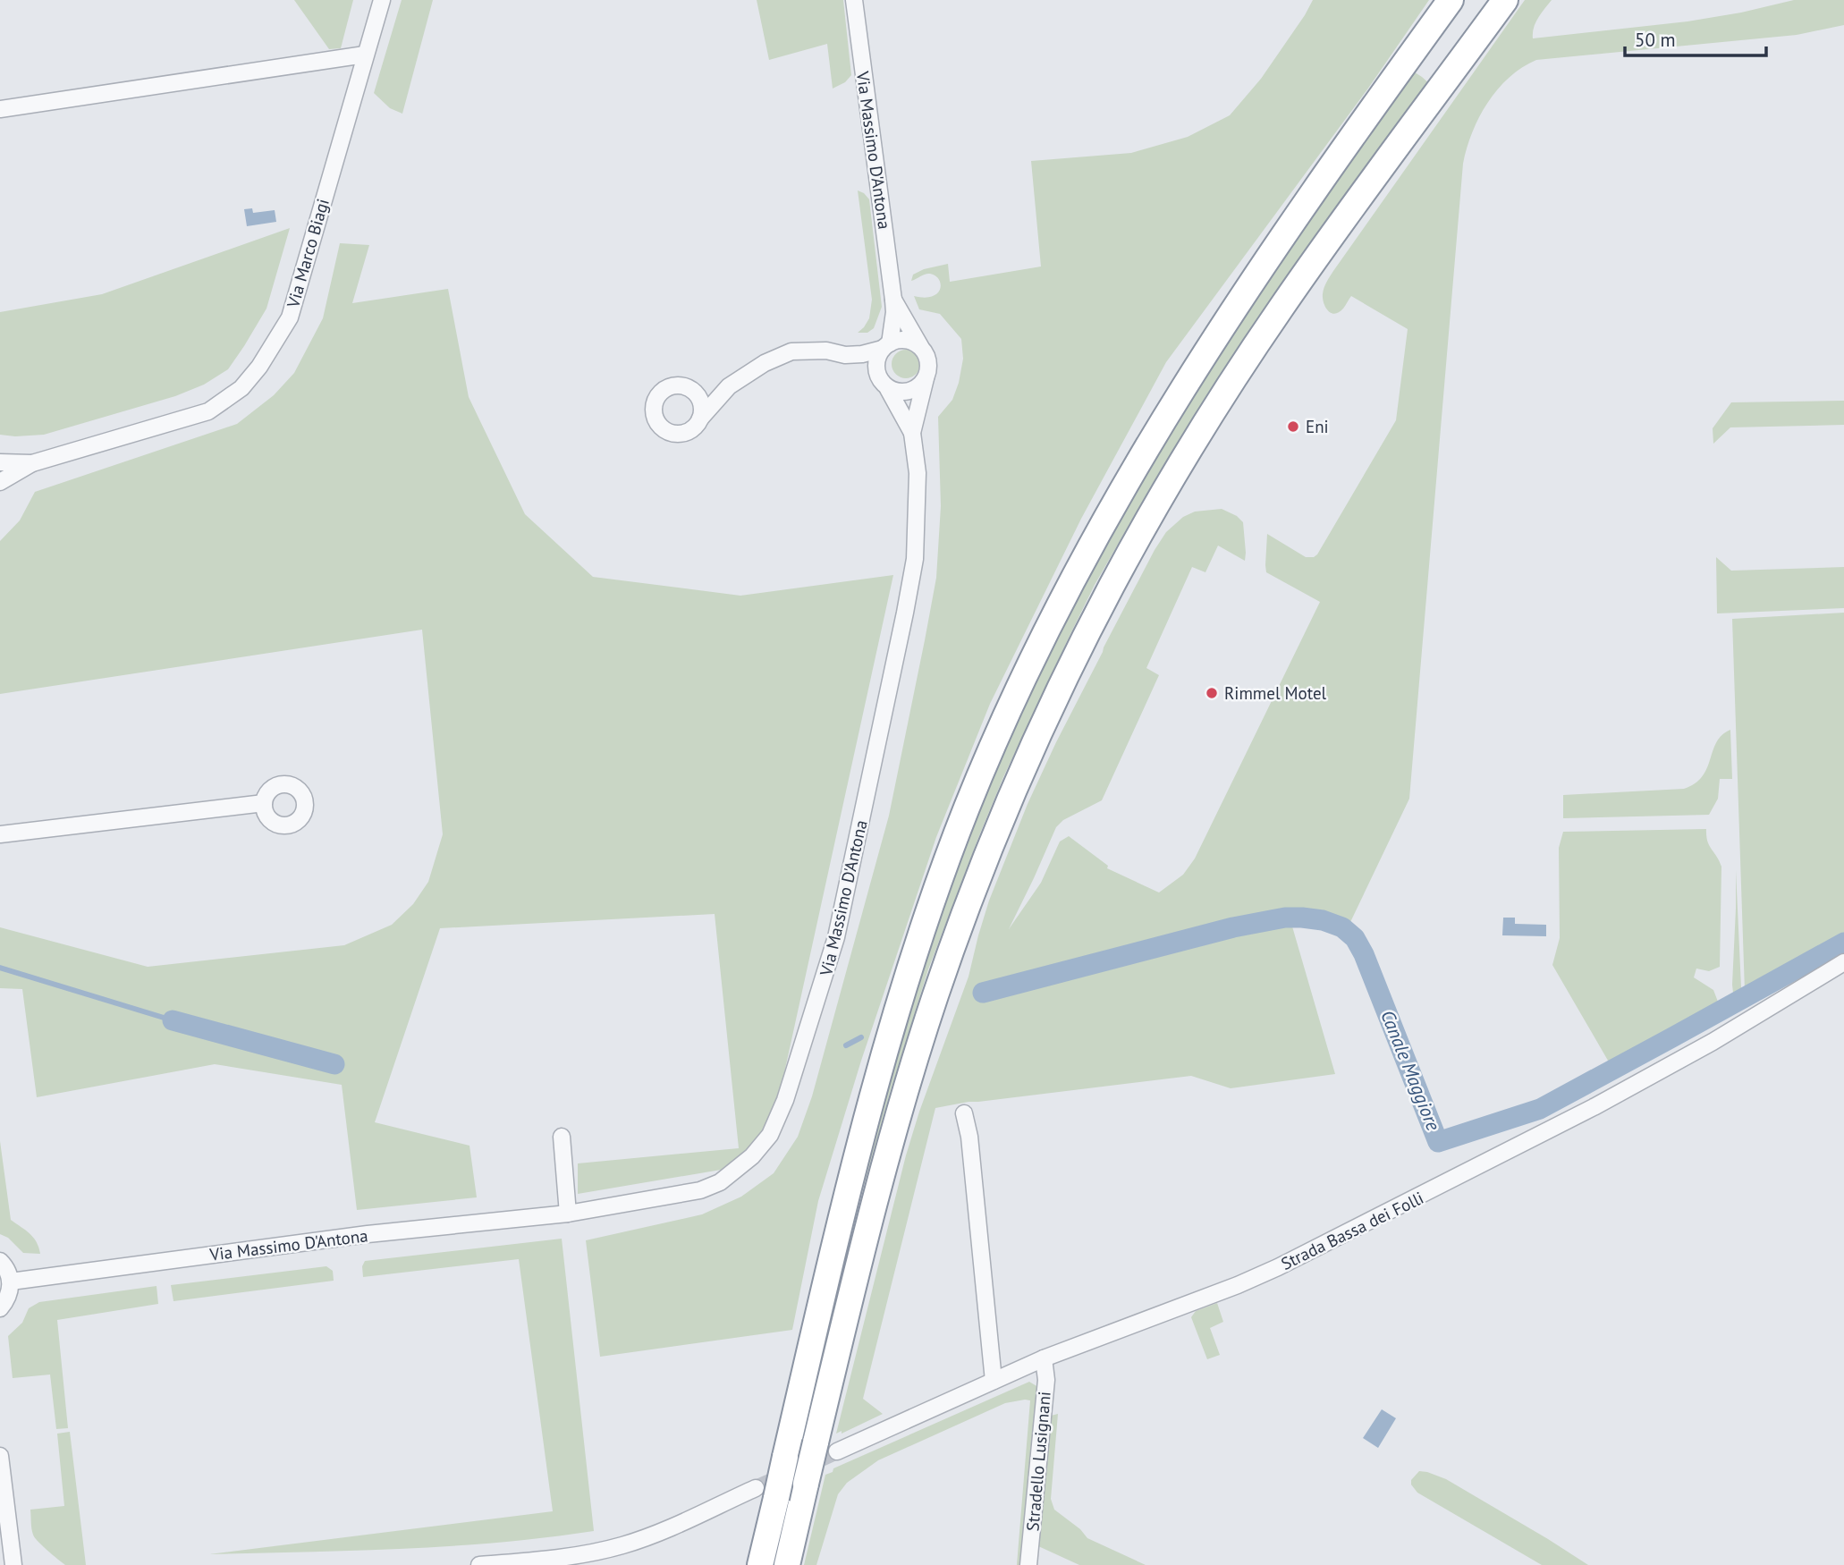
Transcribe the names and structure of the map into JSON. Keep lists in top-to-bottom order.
{
  "streets": {
    "street": [
      "Via Massimo D'Antona",
      "Via Marco Biagi",
      "Strada Bassa dei Folli",
      "Stradello Lusignani"
    ]
  },
  "crossings": [
    ["Strada Bassa dei Folli", "Stradello Lusignani"]
  ],
  "water": ["Canale Maggiore"],
  "places": ["Eni", "Rimmel Motel"],
  "scale_bar": "50 m"
}
